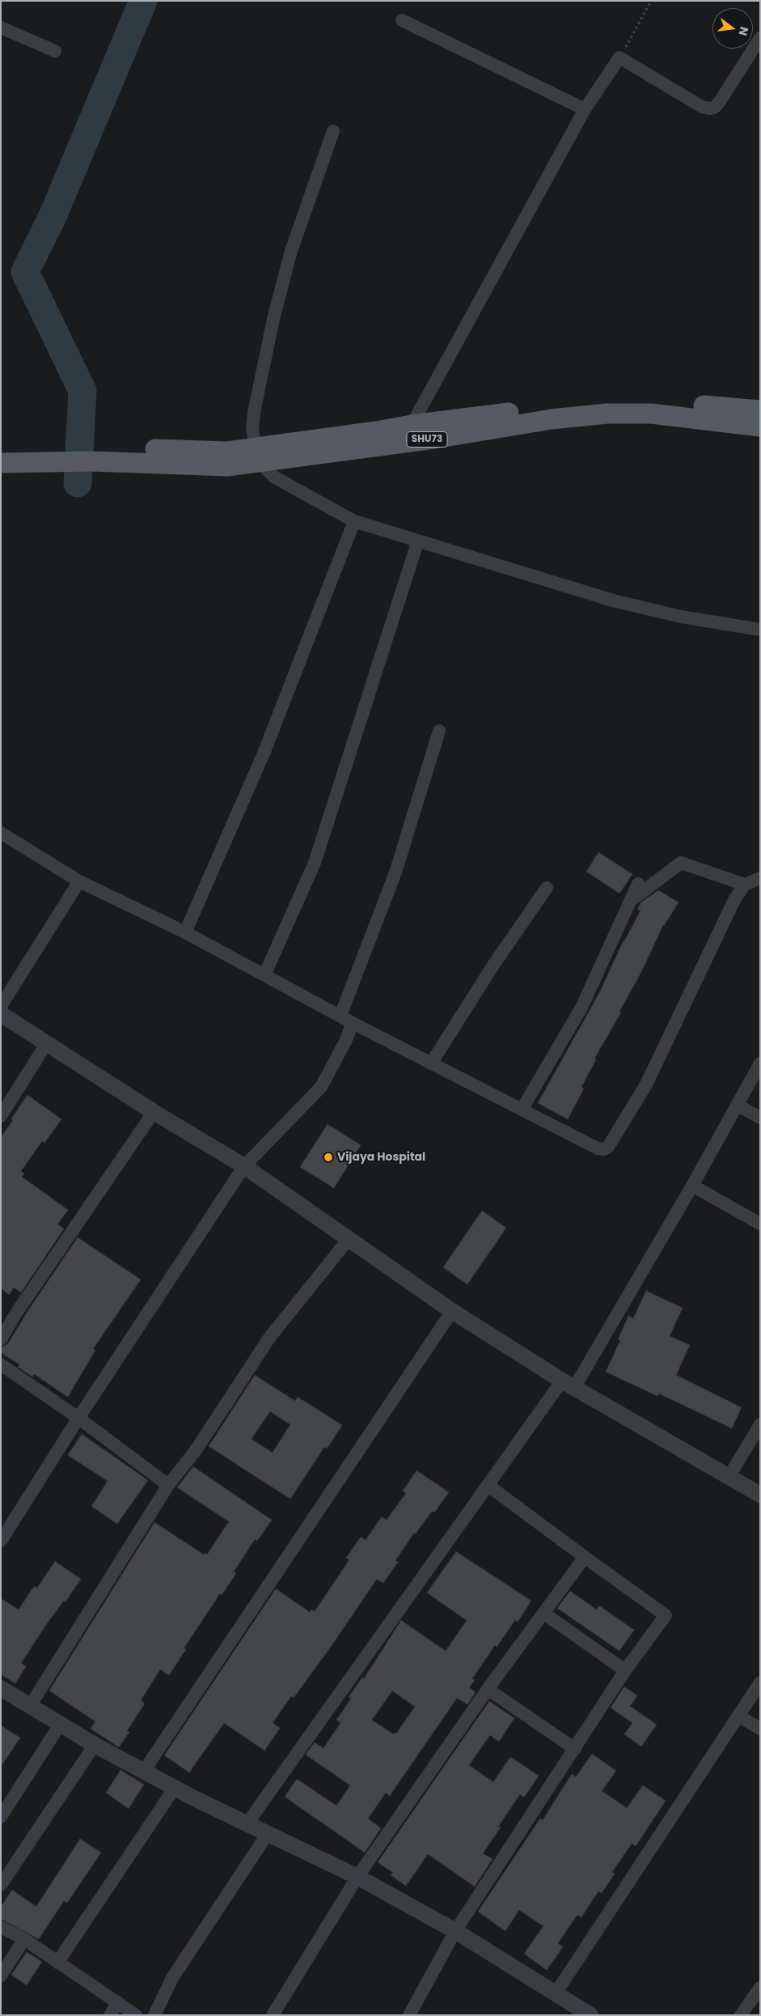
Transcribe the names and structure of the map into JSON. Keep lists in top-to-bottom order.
{
  "streets": {
    "main road": ["SHU73"]
  },
  "places": ["Vijaya Hospital"],
  "north": "right"
}
